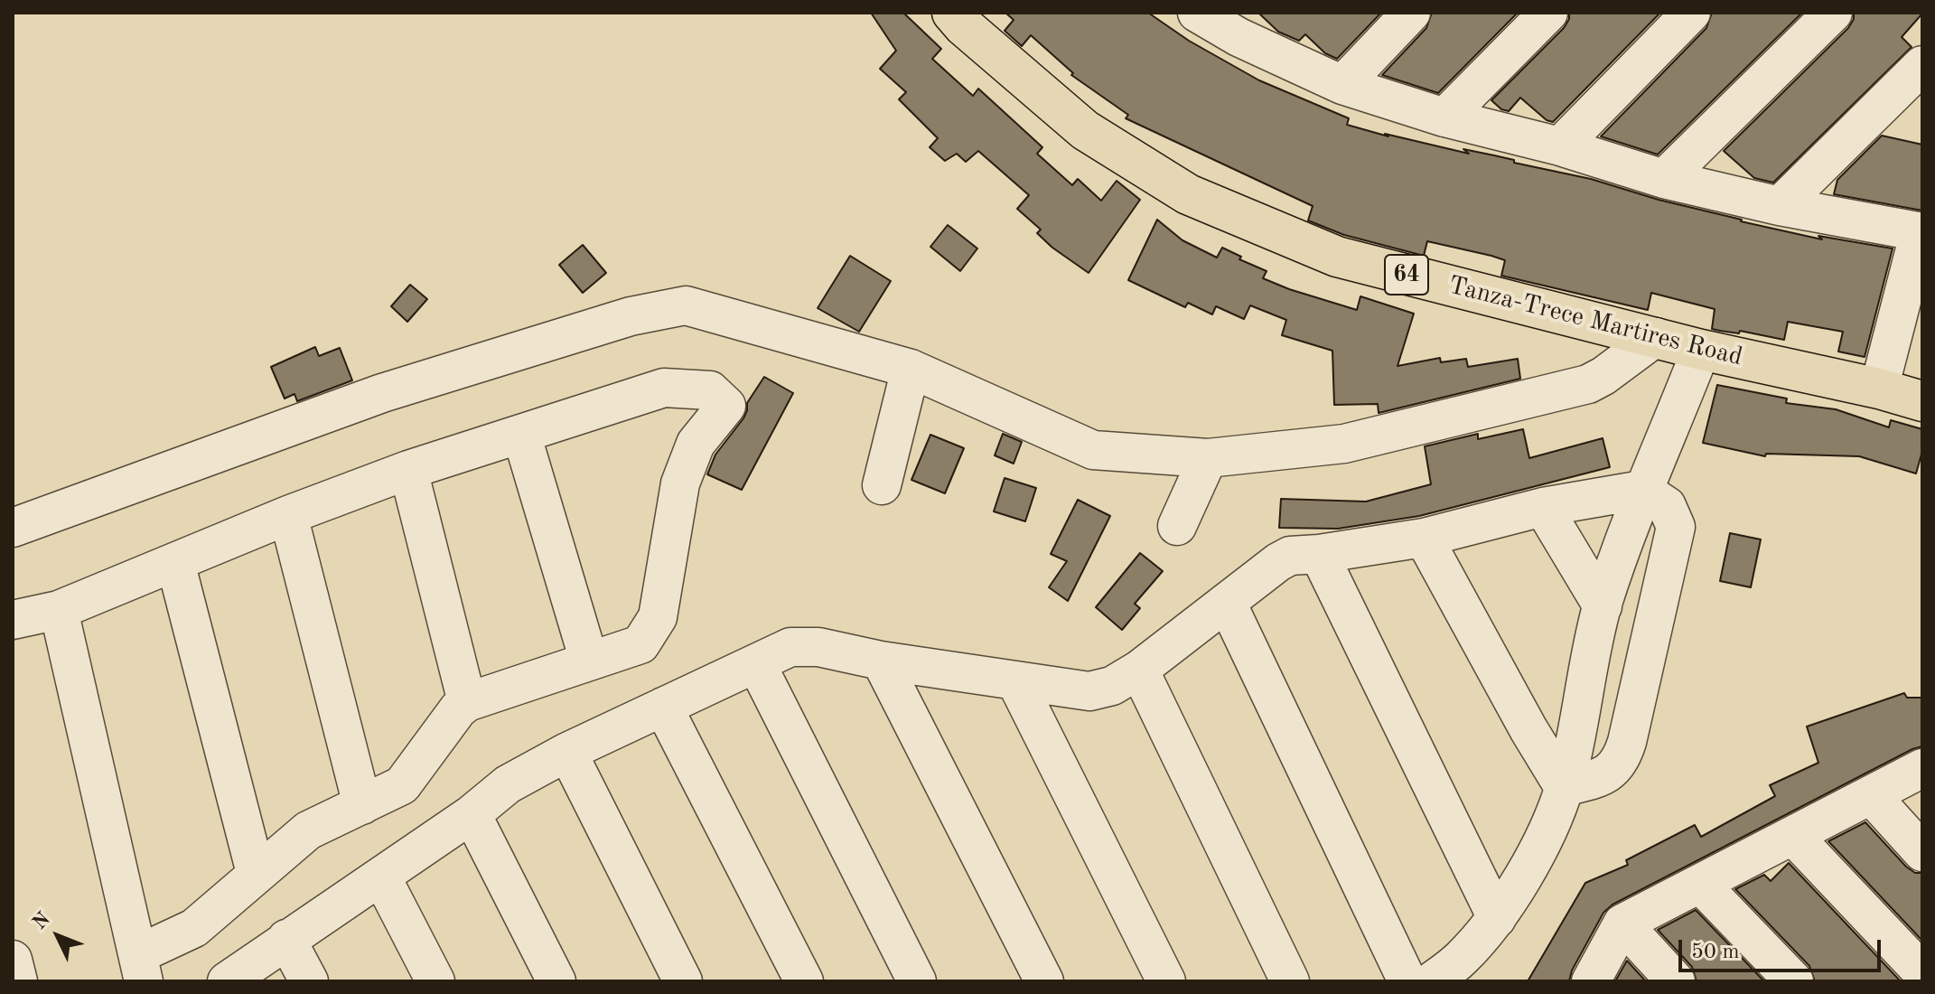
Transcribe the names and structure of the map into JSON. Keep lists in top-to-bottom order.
{
  "streets": {
    "main road": ["64", "Tanza-Trece Martires Road"]
  },
  "scale_bar": "50 m",
  "north": "top left"
}
